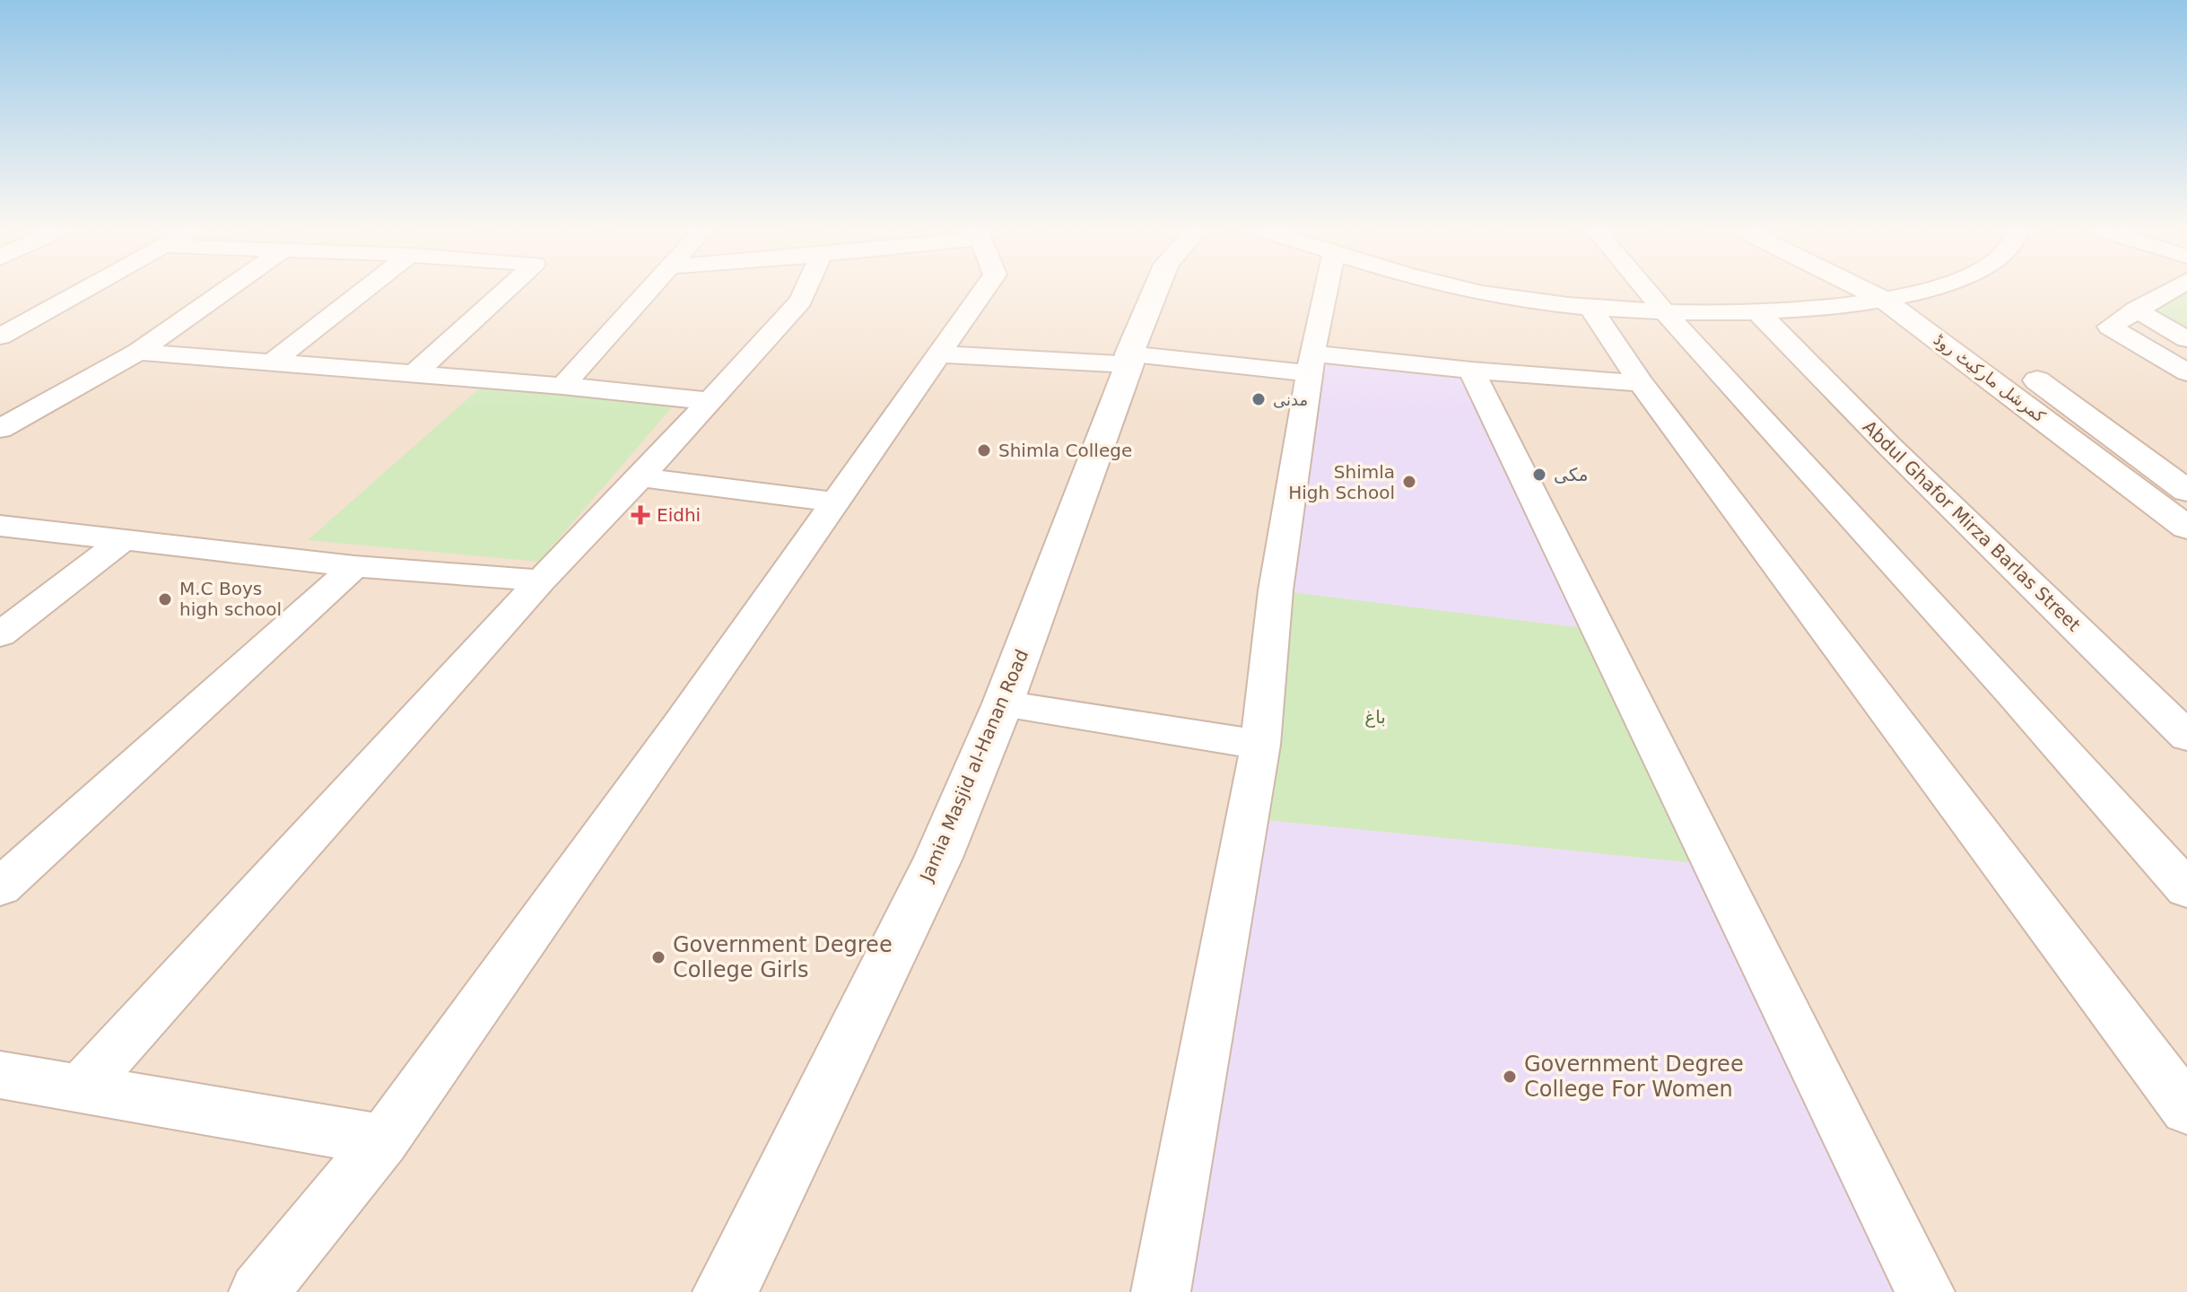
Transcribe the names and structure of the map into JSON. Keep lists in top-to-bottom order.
{
  "streets": {
    "main road": ["کمرشل مارکیٹ روڈ", "Jamia Masjid al-Hanan Road"],
    "street": ["Abdul Ghafor Mirza Barlas Street"]
  },
  "parks": ["باغ"],
  "places": {
    "other": [
      "مدنی",
      "Shimla College",
      "مکی",
      "Shimla High School",
      "M.C Boys high school",
      "Government Degree College Girls",
      "Government Degree College For Women"
    ],
    "health": ["Eidhi"]
  }
}
